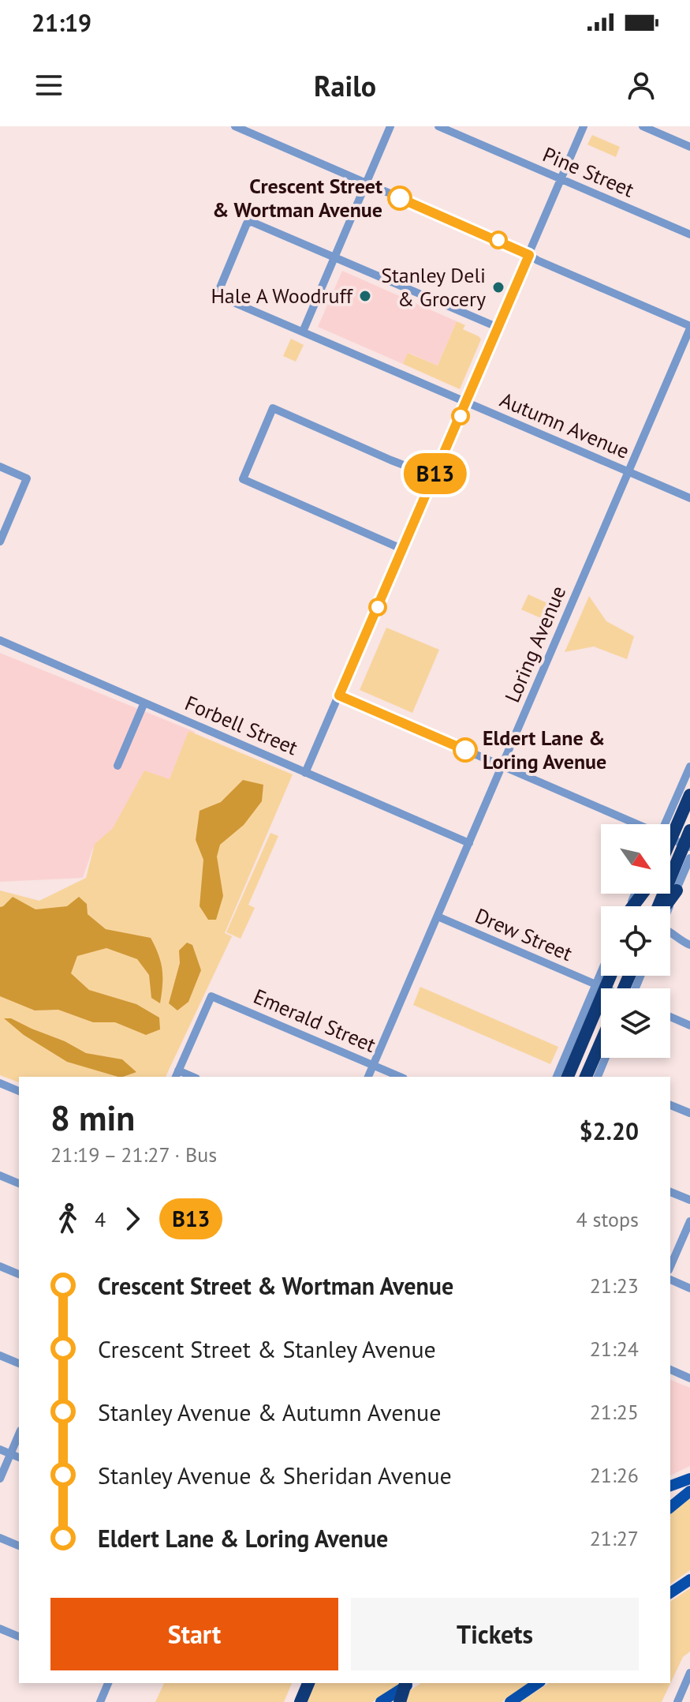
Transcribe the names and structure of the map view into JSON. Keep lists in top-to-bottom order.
{
  "streets": {
    "street": [
      "Pine Street",
      "Autumn Avenue",
      "Loring Avenue",
      "Forbell Street",
      "Drew Street",
      "Emerald Street"
    ]
  },
  "crossings": [
    ["Autumn Avenue", "Loring Avenue"],
    ["Loring Avenue", "Forbell Street"],
    ["Loring Avenue", "Drew Street"],
    ["Loring Avenue", "Emerald Street"]
  ],
  "places": [
    "Crescent Street & Wortman Avenue",
    "Stanley Deli & Grocery",
    "Hale A Woodruff",
    "Eldert Lane & Loring Avenue"
  ],
  "lines": ["bus line B13"],
  "north": "bottom right",
  "page": {
    "status": "21:19",
    "header": "Railo",
    "on_map": "B13",
    "heading": ["8 min", "21:19 – 21:27 · Bus", "$2.20"],
    "legs": ["4", "B13", "4 stops"],
    "list": [
      {
        "name": "Crescent Street & Wortman Avenue",
        "value": "21:23"
      },
      {
        "name": "Crescent Street & Stanley Avenue",
        "value": "21:24"
      },
      {
        "name": "Stanley Avenue & Autumn Avenue",
        "value": "21:25"
      },
      {
        "name": "Stanley Avenue & Sheridan Avenue",
        "value": "21:26"
      },
      {
        "name": "Eldert Lane & Loring Avenue",
        "value": "21:27"
      }
    ],
    "buttons": ["Start", "Tickets"]
  }
}
